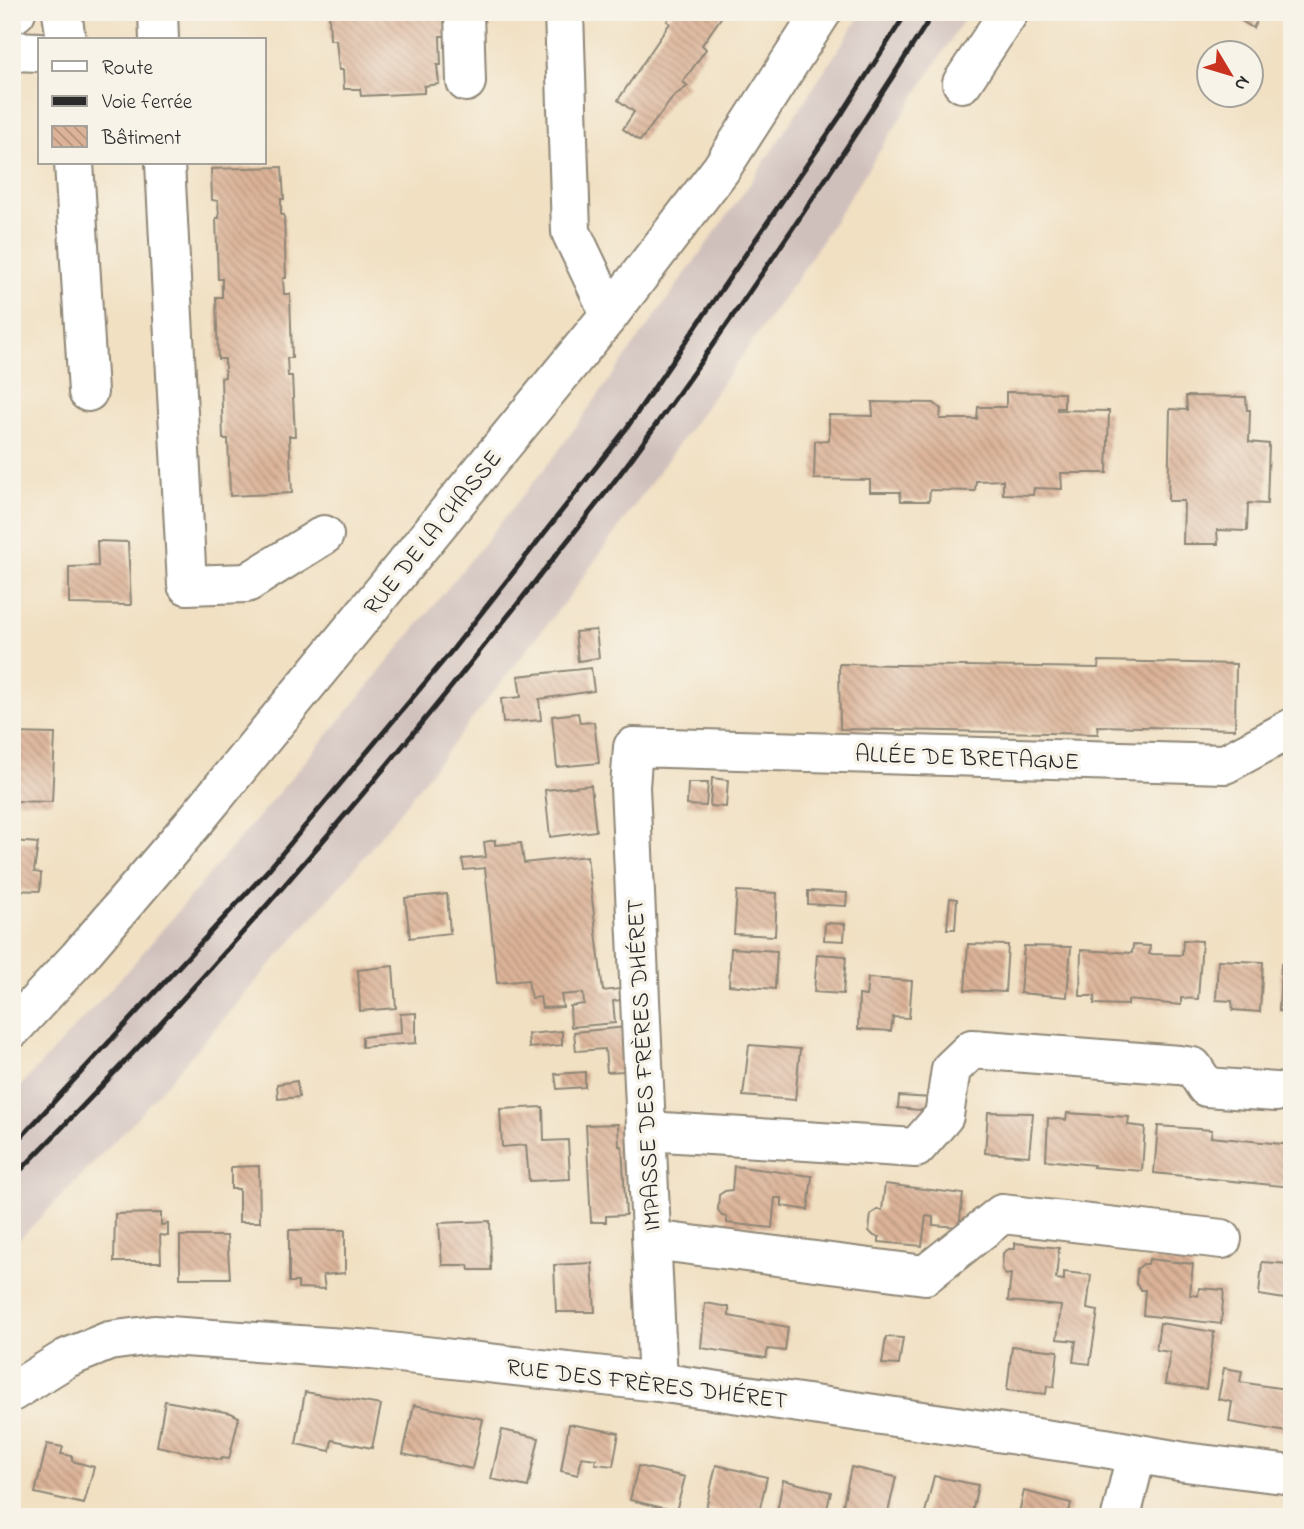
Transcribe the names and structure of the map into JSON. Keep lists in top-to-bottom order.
{
  "streets": {
    "street": [
      "RUE DE LA CHASSE",
      "ALLÉE DE BRETAGNE",
      "IMPASSE DES FRÈRES DHÉRET",
      "RUE DES FRÈRES DHÉRET"
    ]
  },
  "crossings": [
    ["ALLÉE DE BRETAGNE", "IMPASSE DES FRÈRES DHÉRET"],
    ["IMPASSE DES FRÈRES DHÉRET", "RUE DES FRÈRES DHÉRET"]
  ],
  "legend": ["Route", "Voie ferrée", "Bâtiment"],
  "north": "bottom right"
}
